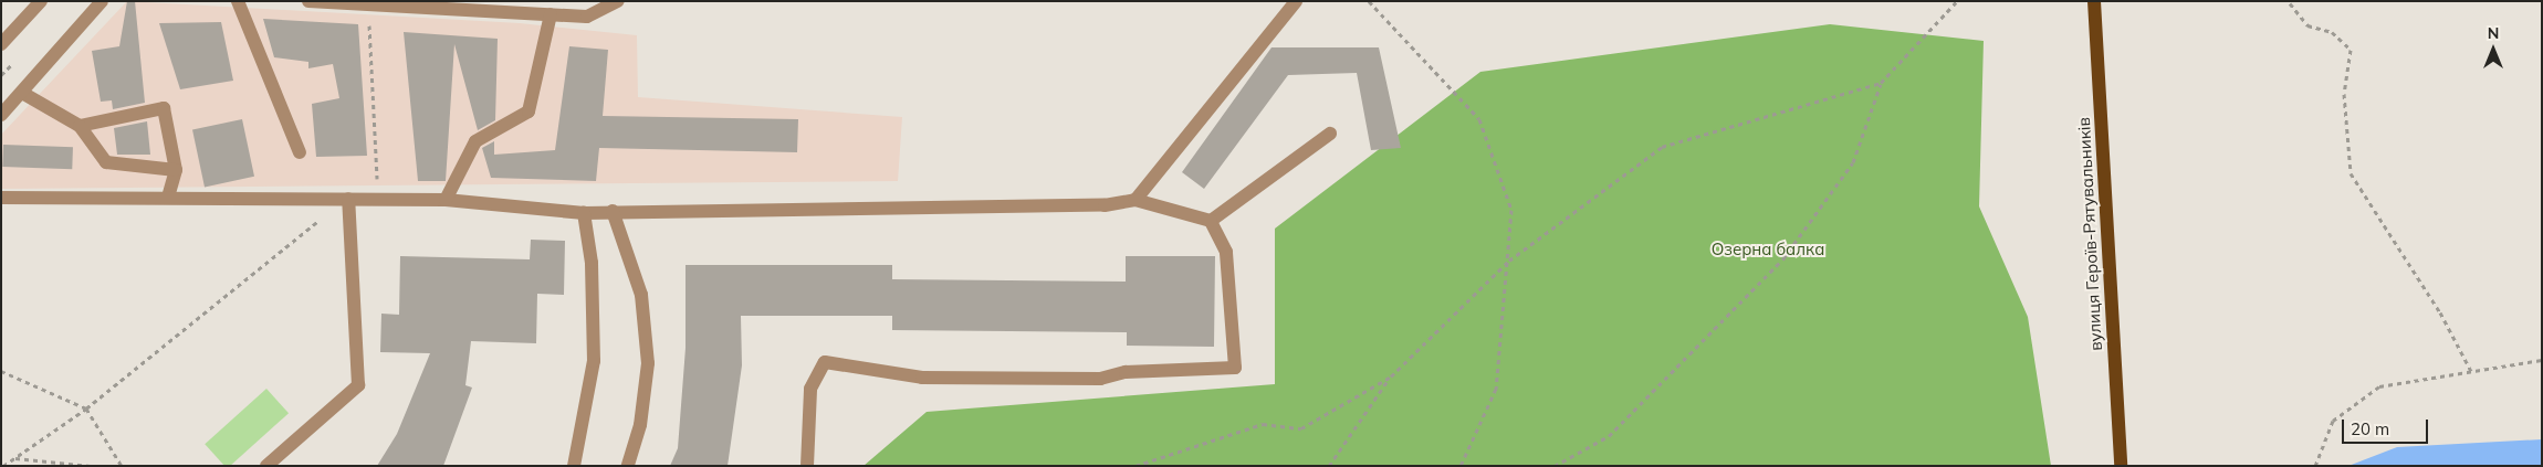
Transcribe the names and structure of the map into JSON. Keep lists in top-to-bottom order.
{
  "streets": {
    "main road": ["вулиця Героїв-Рятувальників"]
  },
  "parks": ["Озерна балка"],
  "scale_bar": "20 m",
  "north": "top"
}
